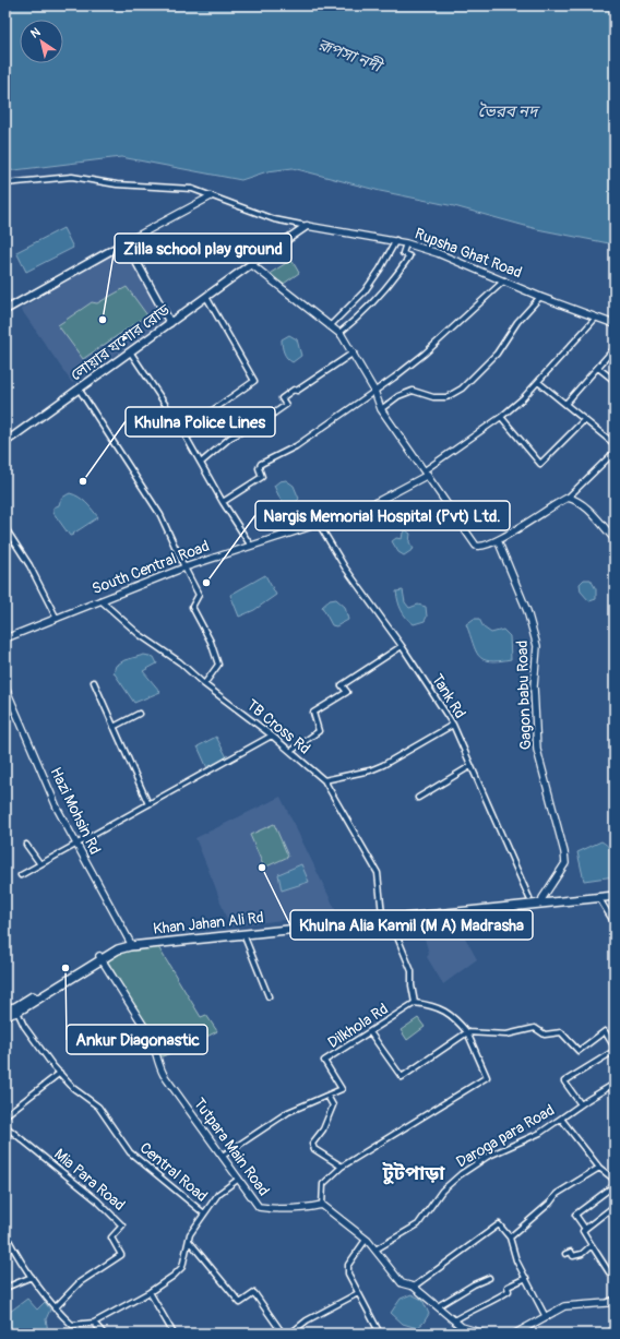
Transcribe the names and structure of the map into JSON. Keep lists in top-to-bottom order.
{
  "streets": {
    "highway": ["Khan Jahan Ali Rd"],
    "main road": ["লোয়ার যশোর রোড"],
    "street": [
      "Rupsha Ghat Road",
      "South Central Road",
      "Gagon babu Road",
      "Tank Rd",
      "TB Cross Rd",
      "Hazi Mohsin Rd",
      "Dilkhola Rd",
      "Daroga para Road",
      "Tutpara Main Road",
      "Central Road",
      "Mia Para Road"
    ]
  },
  "crossings": [
    ["Rupsha Ghat Road", "লোয়ার যশোর রোড"],
    ["South Central Road", "Tank Rd"],
    ["South Central Road", "TB Cross Rd"],
    ["Gagon babu Road", "Khan Jahan Ali Rd"],
    ["Tank Rd", "Khan Jahan Ali Rd"],
    ["TB Cross Rd", "Khan Jahan Ali Rd"],
    ["Hazi Mohsin Rd", "Khan Jahan Ali Rd"],
    ["Khan Jahan Ali Rd", "Tutpara Main Road"],
    ["Khan Jahan Ali Rd", "Central Road"],
    ["Dilkhola Rd", "Tutpara Main Road"]
  ],
  "districts": ["টুটপাড়া"],
  "water": ["রূপসা নদী", "ভৈরব নদ"],
  "places": [
    "Zilla school play ground",
    "Khulna Police Lines",
    "Nargis Memorial Hospital (Pvt) Ltd.",
    "Khulna Alia Kamil (M A) Madrasha",
    "Ankur Diagonastic"
  ],
  "north": "top left"
}
